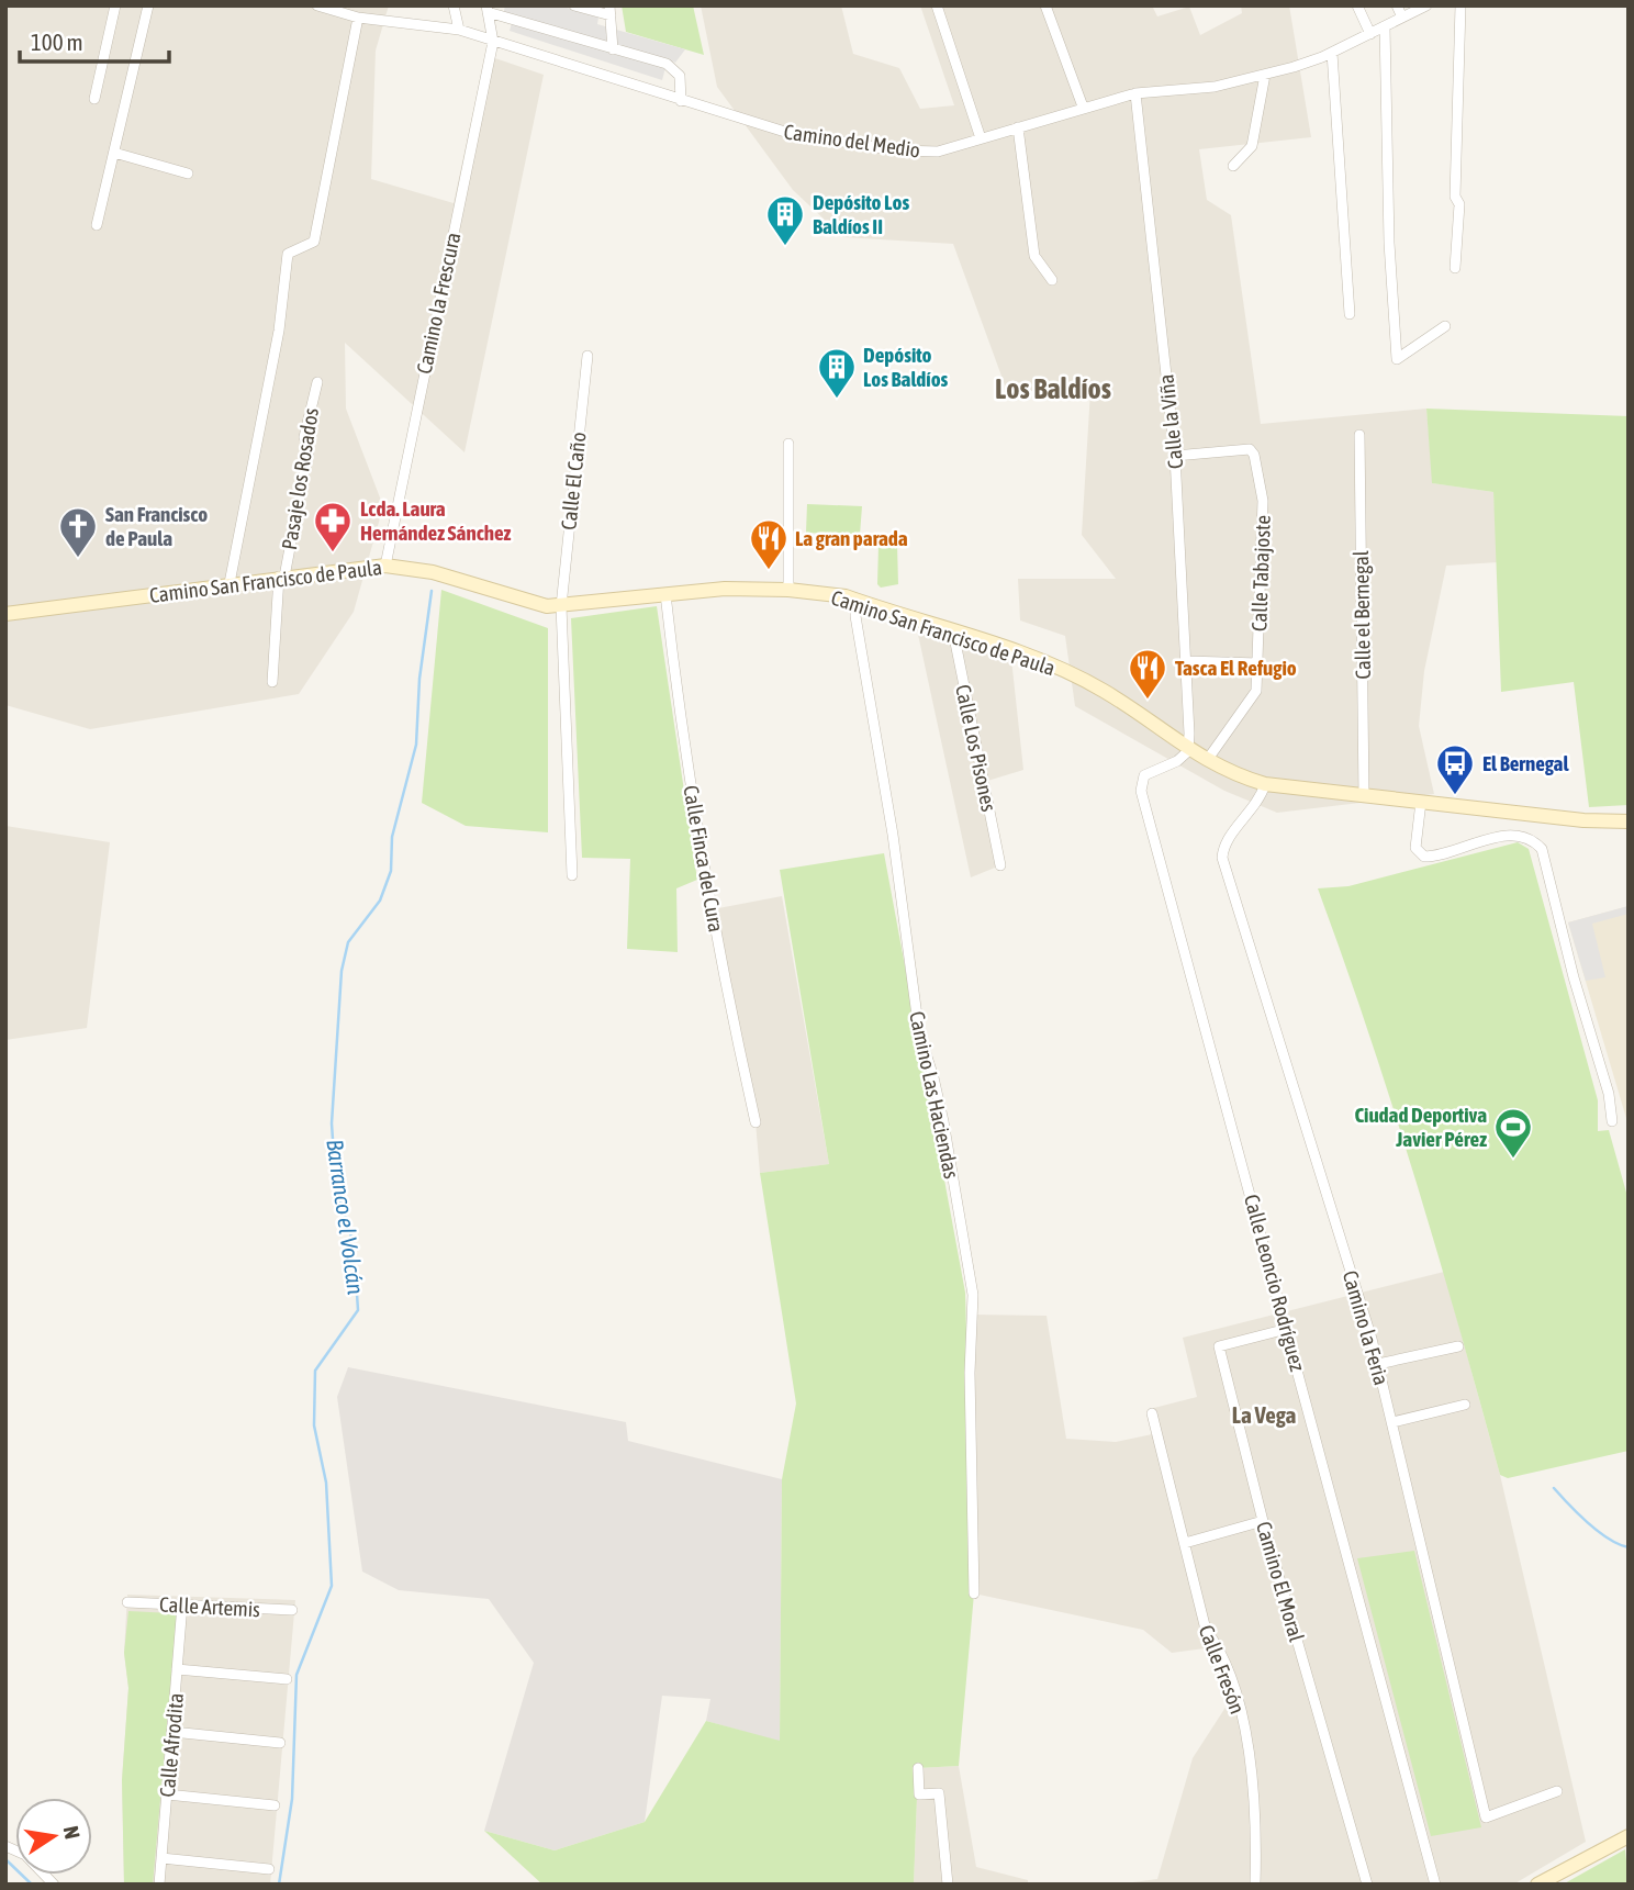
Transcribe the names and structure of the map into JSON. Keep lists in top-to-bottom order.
{
  "streets": {
    "main road": ["Camino San Francisco de Paula"],
    "street": [
      "Camino del Medio",
      "Camino la Frescura",
      "Calle la Viña",
      "Pasaje los Rosados",
      "Calle El Caño",
      "Calle Tabajoste",
      "Calle el Bernegal",
      "Calle Los Pisones",
      "Calle Finca del Cura",
      "Camino Las Haciendas",
      "Calle Leoncio Rodríguez",
      "Camino la Feria",
      "Camino El Moral",
      "Calle Artemis",
      "Calle Fresón",
      "Calle Afrodita"
    ]
  },
  "crossings": [
    ["Camino del Medio", "Camino la Frescura"],
    ["Camino del Medio", "Calle la Viña"],
    ["Camino la Frescura", "Camino San Francisco de Paula"],
    ["Calle la Viña", "Calle Tabajoste"],
    ["Calle la Viña", "Camino San Francisco de Paula"],
    ["Calle la Viña", "Calle Leoncio Rodríguez"],
    ["Pasaje los Rosados", "Camino San Francisco de Paula"],
    ["Calle El Caño", "Camino San Francisco de Paula"],
    ["Calle Tabajoste", "Camino San Francisco de Paula"],
    ["Camino San Francisco de Paula", "Calle el Bernegal"],
    ["Camino San Francisco de Paula", "Calle Los Pisones"],
    ["Camino San Francisco de Paula", "Calle Finca del Cura"],
    ["Camino San Francisco de Paula", "Camino Las Haciendas"],
    ["Camino San Francisco de Paula", "Calle Leoncio Rodríguez"],
    ["Camino San Francisco de Paula", "Camino la Feria"],
    ["Calle Leoncio Rodríguez", "Camino El Moral"],
    ["Calle Artemis", "Calle Afrodita"]
  ],
  "districts": ["Los Baldíos", "La Vega"],
  "water": ["Barranco el Volcán"],
  "places": {
    "building": ["Depósito Los Baldíos II", "Depósito Los Baldíos"],
    "pharmacy": ["Lcda. Laura Hernández Sánchez"],
    "church": ["San Francisco de Paula"],
    "restaurant": ["La gran parada", "Tasca El Refugio"],
    "bus stop": ["El Bernegal"],
    "sports": ["Ciudad Deportiva Javier Pérez"]
  },
  "scale_bar": "100 m",
  "north": "right"
}
